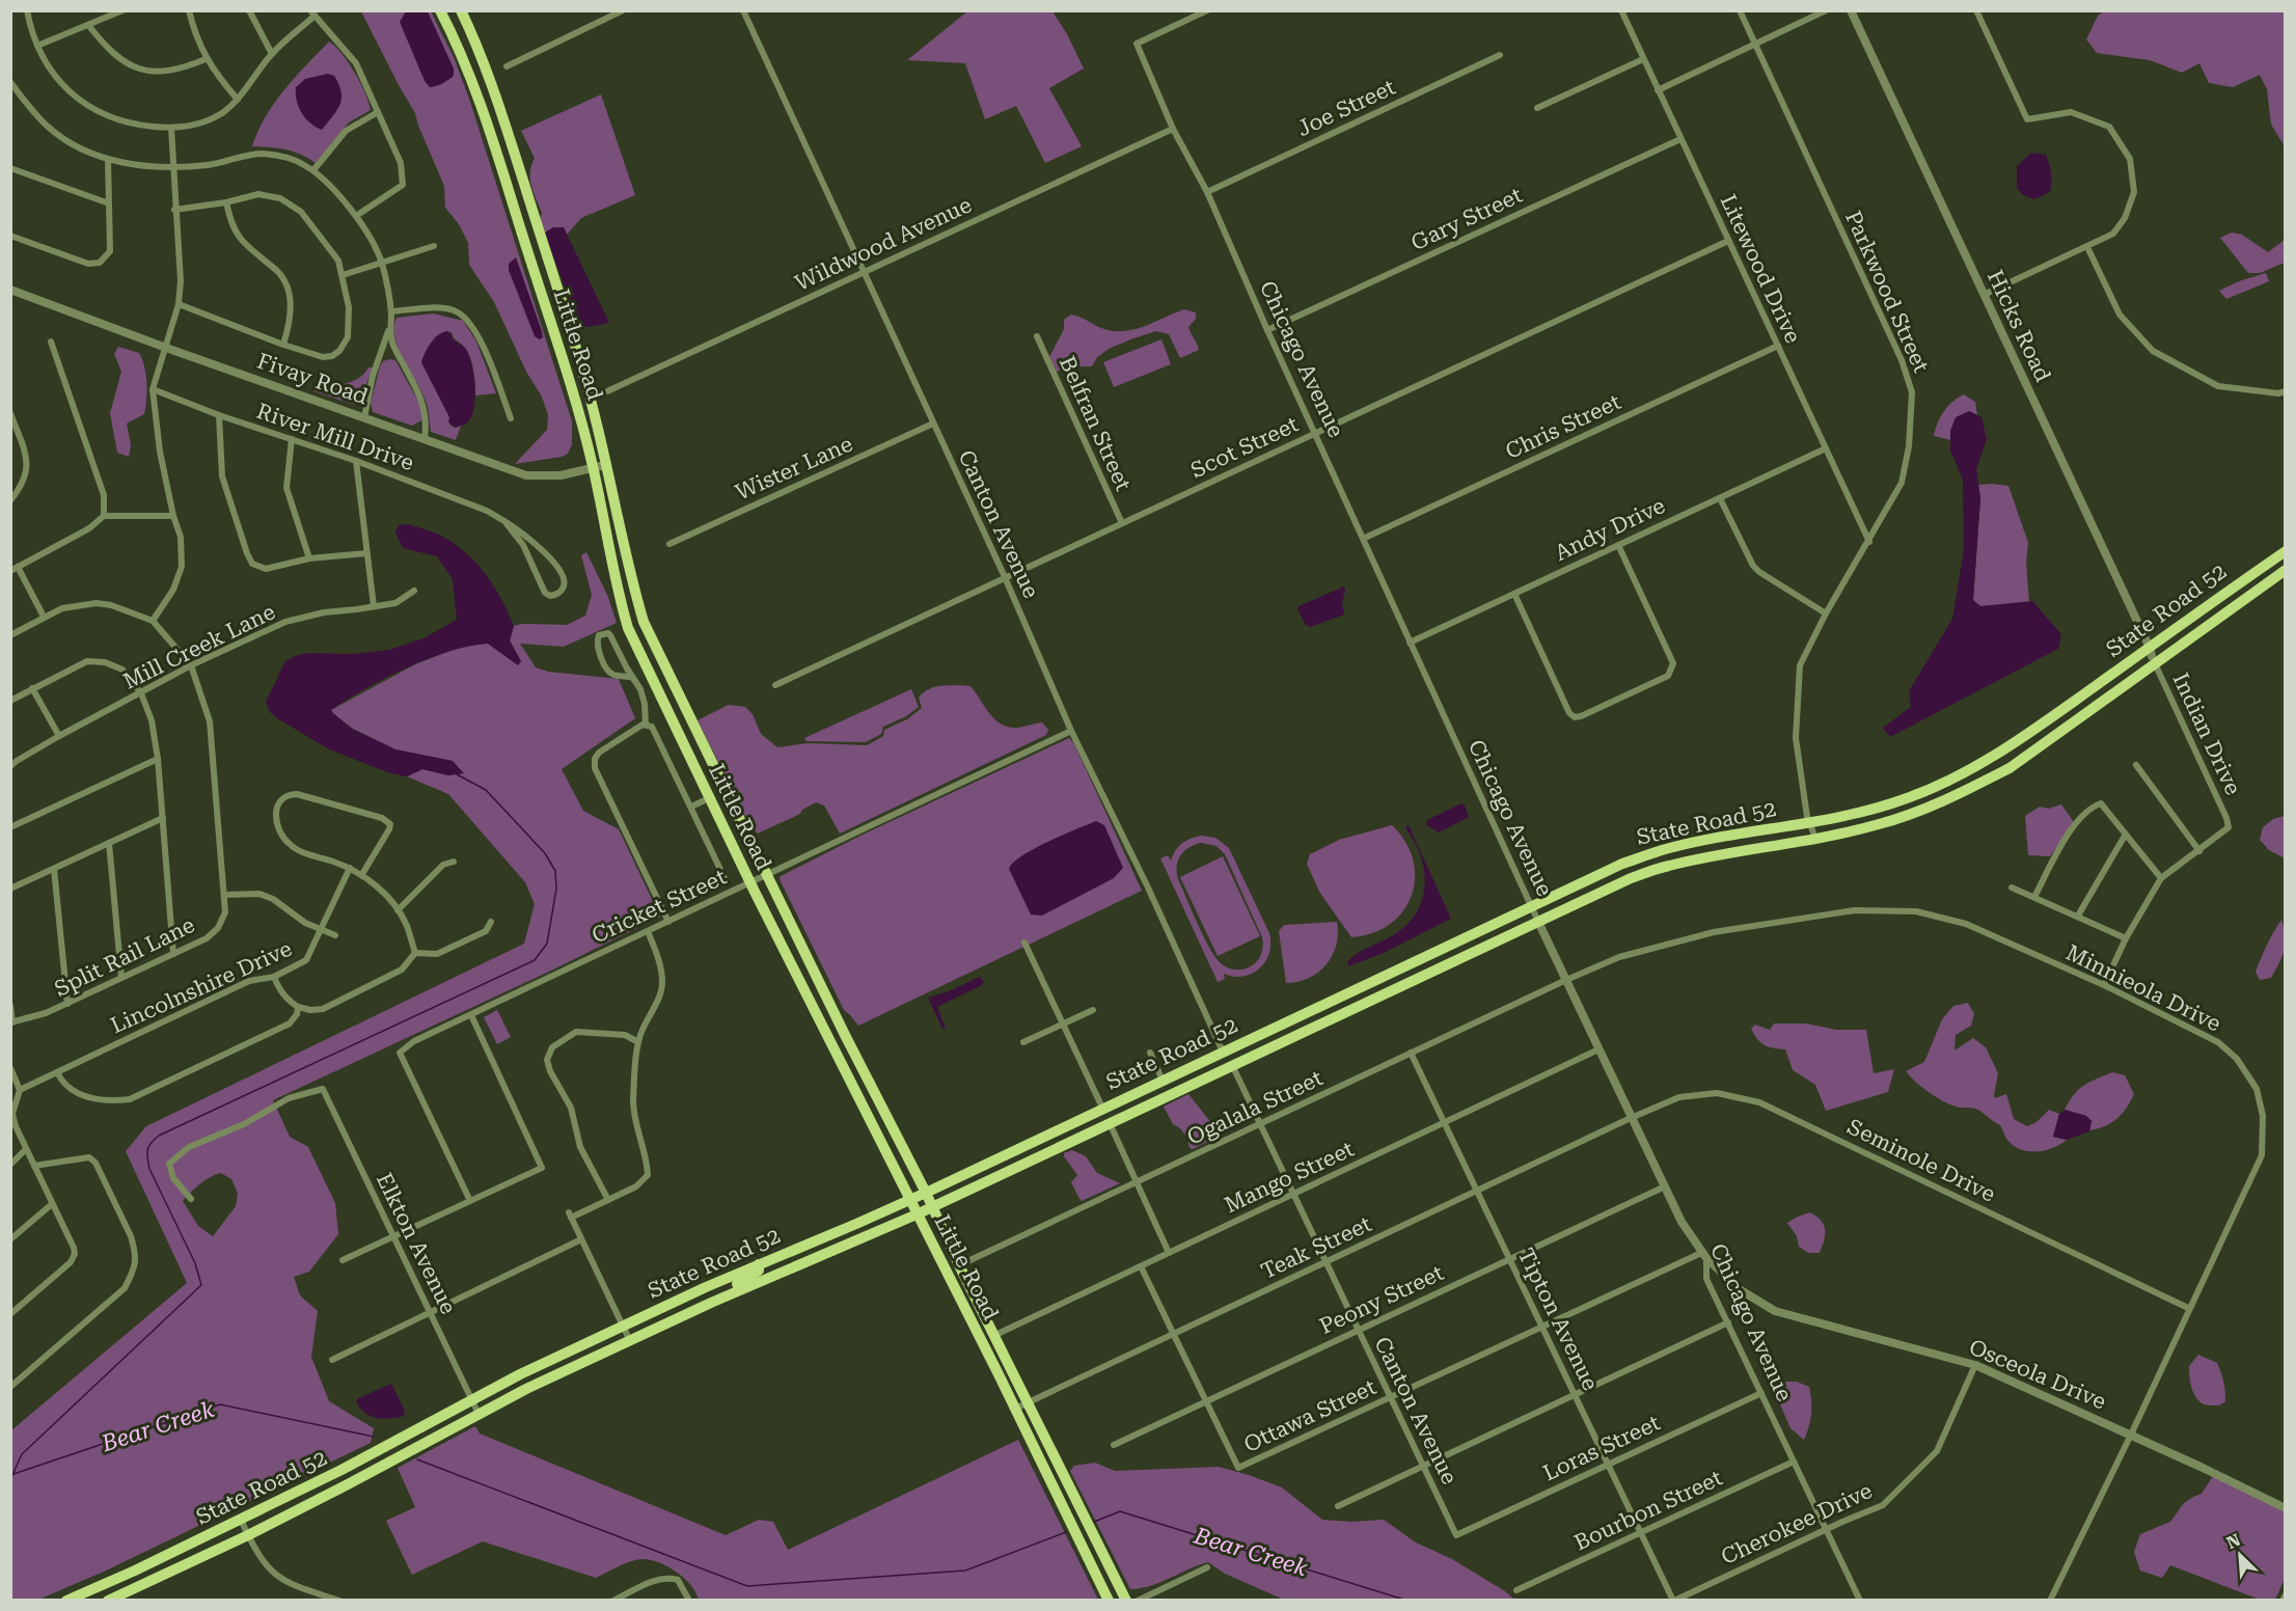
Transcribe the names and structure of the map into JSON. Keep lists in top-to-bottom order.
{
  "streets": {
    "main road": ["Little Road", "State Road 52"],
    "street": [
      "Joe Street",
      "Gary Street",
      "Wildwood Avenue",
      "Litewood Drive",
      "Parkwood Street",
      "Hicks Road",
      "Chicago Avenue",
      "Fivay Road",
      "Belfran Street",
      "Chris Street",
      "River Mill Drive",
      "Scot Street",
      "Wister Lane",
      "Canton Avenue",
      "Andy Drive",
      "Mill Creek Lane",
      "Indian Drive",
      "Cricket Street",
      "Split Rail Lane",
      "Lincolnshire Drive",
      "Minnieola Drive",
      "Ogalala Street",
      "Seminole Drive",
      "Mango Street",
      "Elkton Avenue",
      "Teak Street",
      "Peony Street",
      "Tipton Avenue",
      "Osceola Drive",
      "Ottawa Street",
      "Loras Street",
      "Bourbon Street",
      "Cherokee Drive"
    ]
  },
  "crossings": [
    ["Joe Street", "Chicago Avenue"],
    ["Gary Street", "Litewood Drive"],
    ["Gary Street", "Chicago Avenue"],
    ["Wildwood Avenue", "Chicago Avenue"],
    ["Wildwood Avenue", "Canton Avenue"],
    ["Litewood Drive", "Parkwood Street"],
    ["Litewood Drive", "Chris Street"],
    ["Litewood Drive", "Scot Street"],
    ["Litewood Drive", "Andy Drive"],
    ["Parkwood Street", "State Road 52"],
    ["Hicks Road", "State Road 52"],
    ["Hicks Road", "Indian Drive"],
    ["Little Road", "Fivay Road"],
    ["Little Road", "State Road 52"],
    ["Little Road", "Cricket Street"],
    ["Little Road", "Ogalala Street"],
    ["Little Road", "Mango Street"],
    ["Little Road", "Teak Street"],
    ["Chicago Avenue", "Chris Street"],
    ["Chicago Avenue", "Scot Street"],
    ["Chicago Avenue", "Andy Drive"],
    ["Chicago Avenue", "State Road 52"],
    ["Chicago Avenue", "Minnieola Drive"],
    ["Chicago Avenue", "Ogalala Street"],
    ["Chicago Avenue", "Seminole Drive"],
    ["Chicago Avenue", "Mango Street"],
    ["Chicago Avenue", "Teak Street"],
    ["Chicago Avenue", "Peony Street"],
    ["Chicago Avenue", "Osceola Drive"],
    ["Chicago Avenue", "Ottawa Street"],
    ["Chicago Avenue", "Loras Street"],
    ["Chicago Avenue", "Bourbon Street"],
    ["Chicago Avenue", "Cherokee Drive"],
    ["Belfran Street", "Scot Street"],
    ["Scot Street", "Canton Avenue"],
    ["Wister Lane", "Canton Avenue"],
    ["Canton Avenue", "State Road 52"],
    ["Canton Avenue", "Cricket Street"],
    ["Canton Avenue", "Ogalala Street"],
    ["Canton Avenue", "Mango Street"],
    ["Canton Avenue", "Teak Street"],
    ["Canton Avenue", "Peony Street"],
    ["Canton Avenue", "Ottawa Street"],
    ["Canton Avenue", "Loras Street"],
    ["State Road 52", "Indian Drive"],
    ["State Road 52", "Elkton Avenue"],
    ["Mill Creek Lane", "Split Rail Lane"],
    ["Minnieola Drive", "Ogalala Street"],
    ["Minnieola Drive", "Seminole Drive"],
    ["Minnieola Drive", "Osceola Drive"],
    ["Ogalala Street", "Tipton Avenue"],
    ["Seminole Drive", "Teak Street"],
    ["Mango Street", "Tipton Avenue"],
    ["Teak Street", "Tipton Avenue"],
    ["Peony Street", "Tipton Avenue"],
    ["Peony Street", "Ottawa Street"],
    ["Tipton Avenue", "Ottawa Street"],
    ["Tipton Avenue", "Loras Street"],
    ["Tipton Avenue", "Bourbon Street"],
    ["Tipton Avenue", "Cherokee Drive"],
    ["Osceola Drive", "Ottawa Street"],
    ["Osceola Drive", "Cherokee Drive"]
  ],
  "water": ["Bear Creek"],
  "north": "top left"
}
